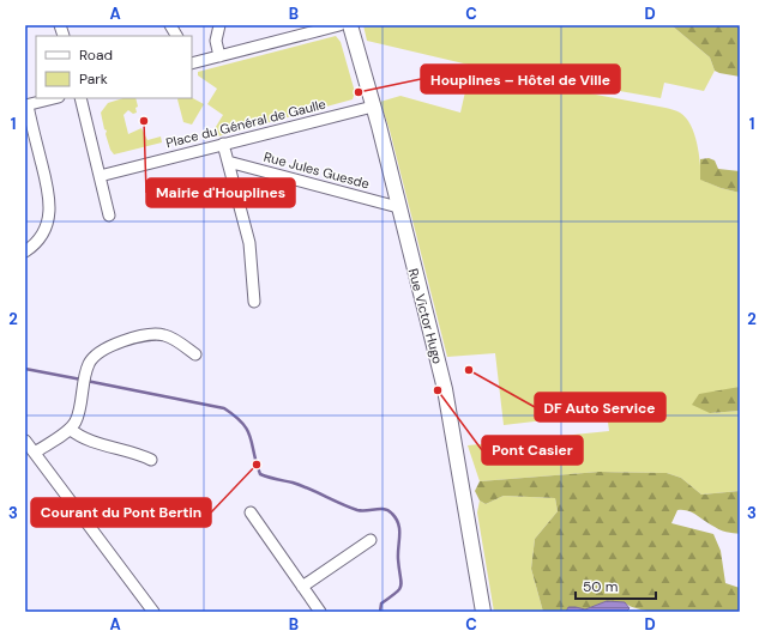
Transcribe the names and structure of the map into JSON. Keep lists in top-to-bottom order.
{
  "streets": {
    "main road": ["Rue Victor Hugo"],
    "street": ["Place du Général de Gaulle", "Rue Jules Guesde"]
  },
  "crossings": [
    ["Place du Général de Gaulle", "Rue Victor Hugo"],
    ["Rue Jules Guesde", "Rue Victor Hugo"]
  ],
  "places": [
    "Houplines – Hôtel de Ville",
    "Mairie d'Houplines",
    "DF Auto Service",
    "Pont Casier",
    "Courant du Pont Bertin"
  ],
  "legend": ["Road", "Park"],
  "scale_bar": "50 m",
  "grid": {
    "columns": [
      "A",
      "B",
      "C",
      "D"
    ],
    "rows": ["1", "2", "3"]
  }
}
